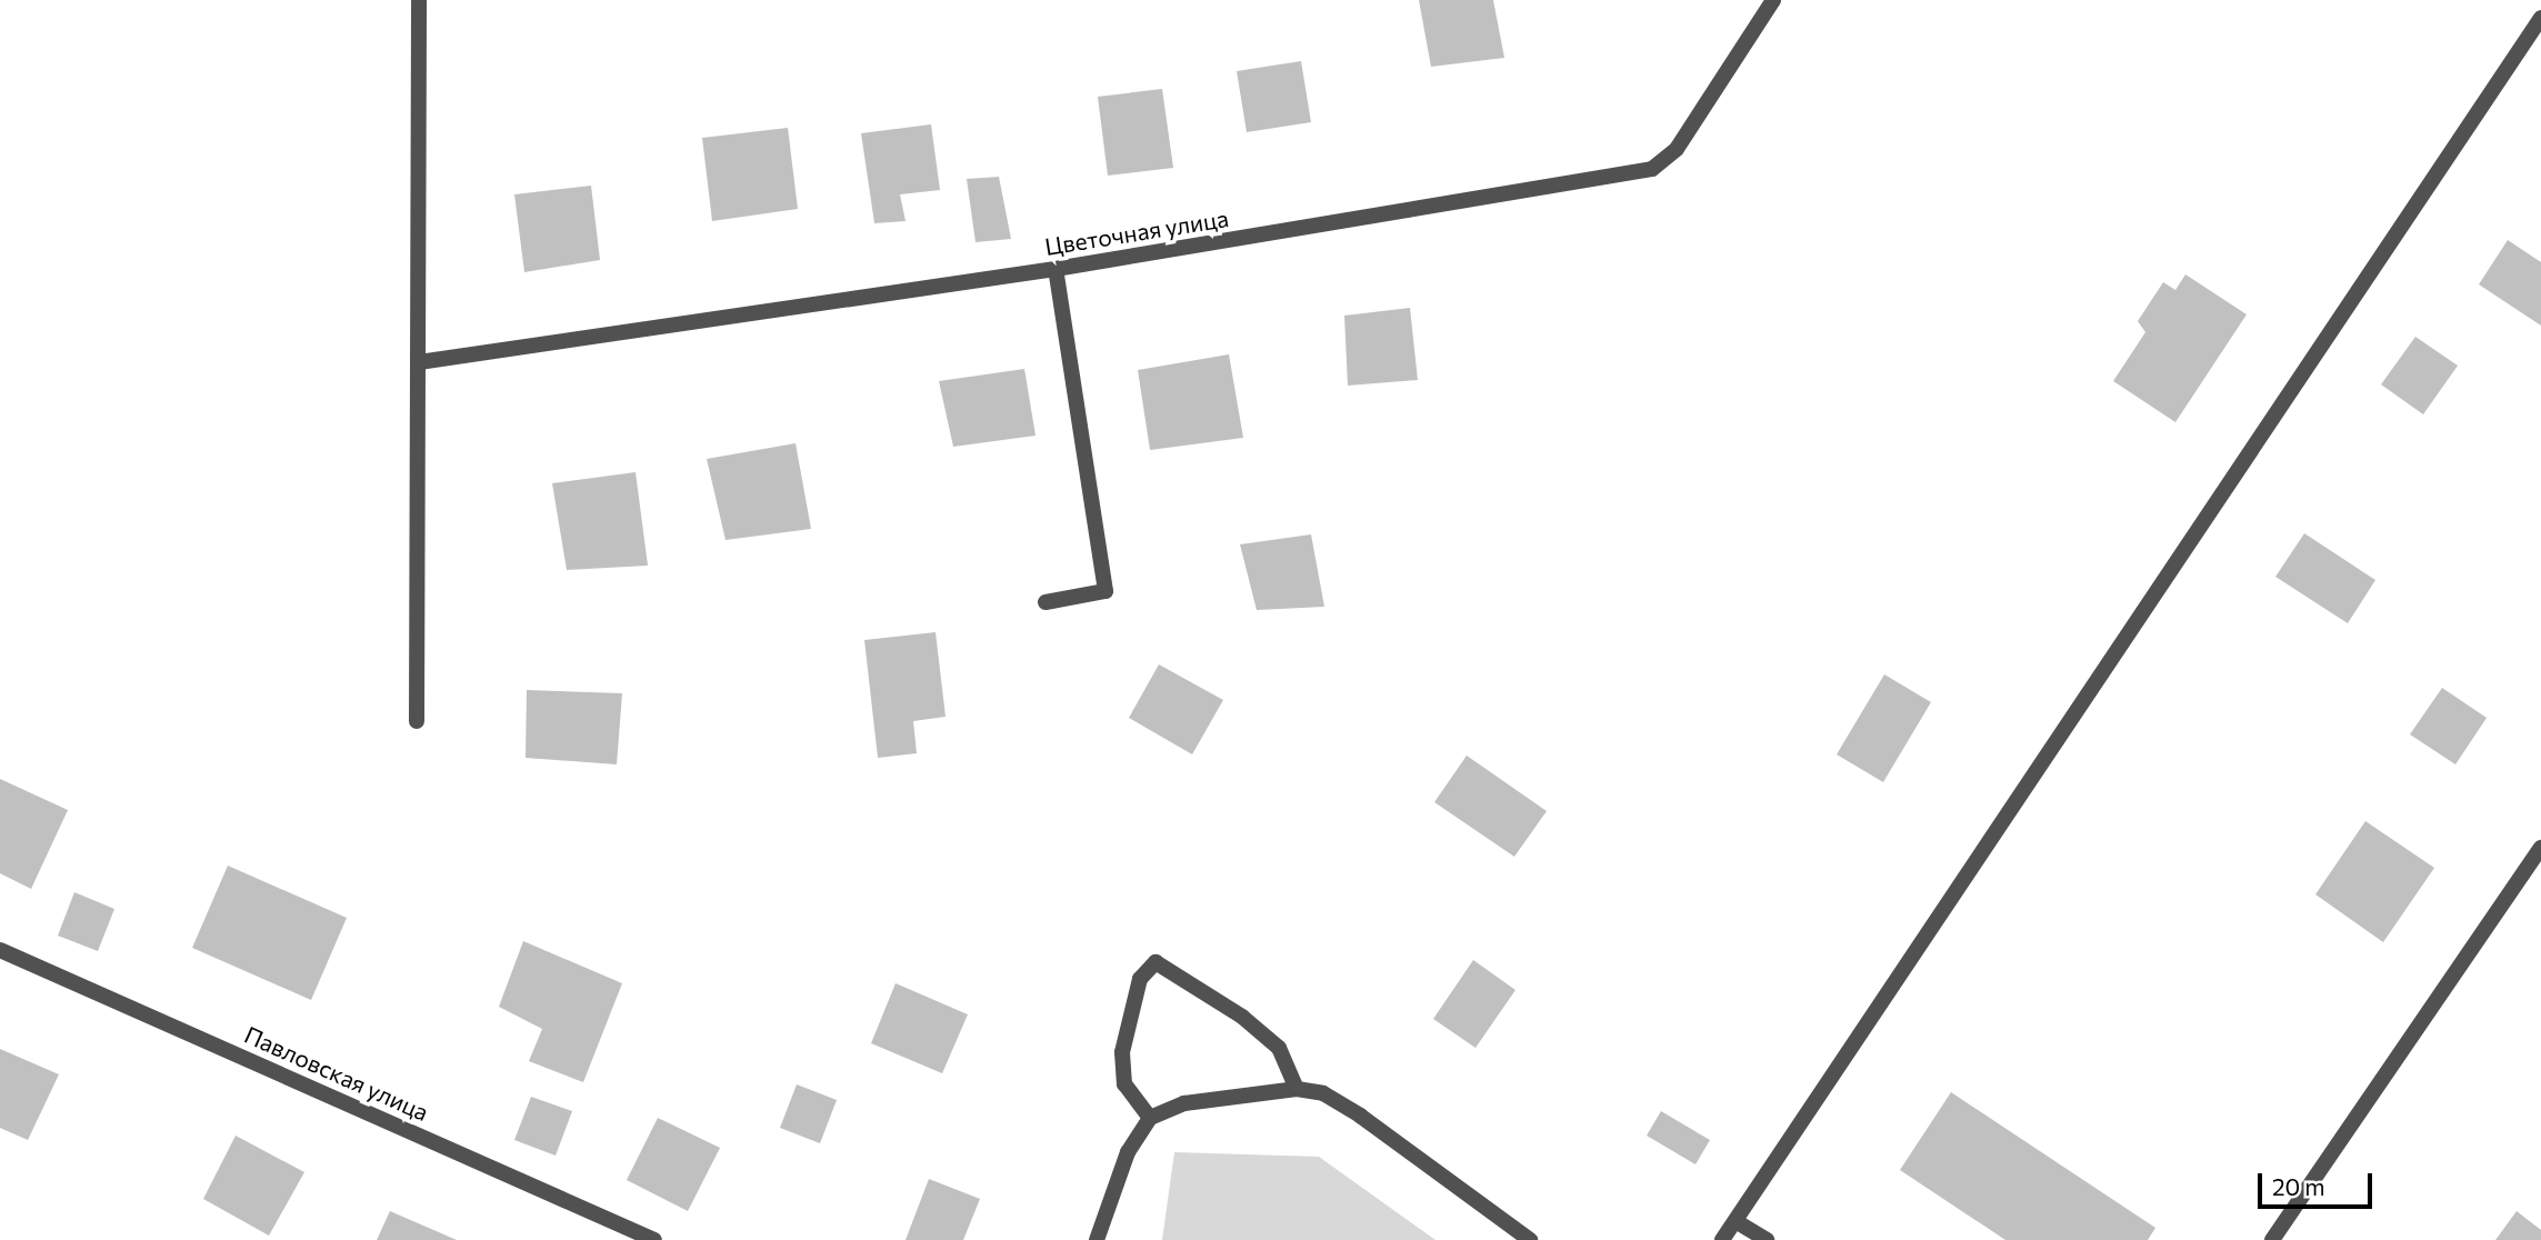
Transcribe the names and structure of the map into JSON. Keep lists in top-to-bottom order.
{
  "streets": {
    "street": ["Цветочная улица", "Павловская улица"]
  },
  "scale_bar": "20 m"
}
